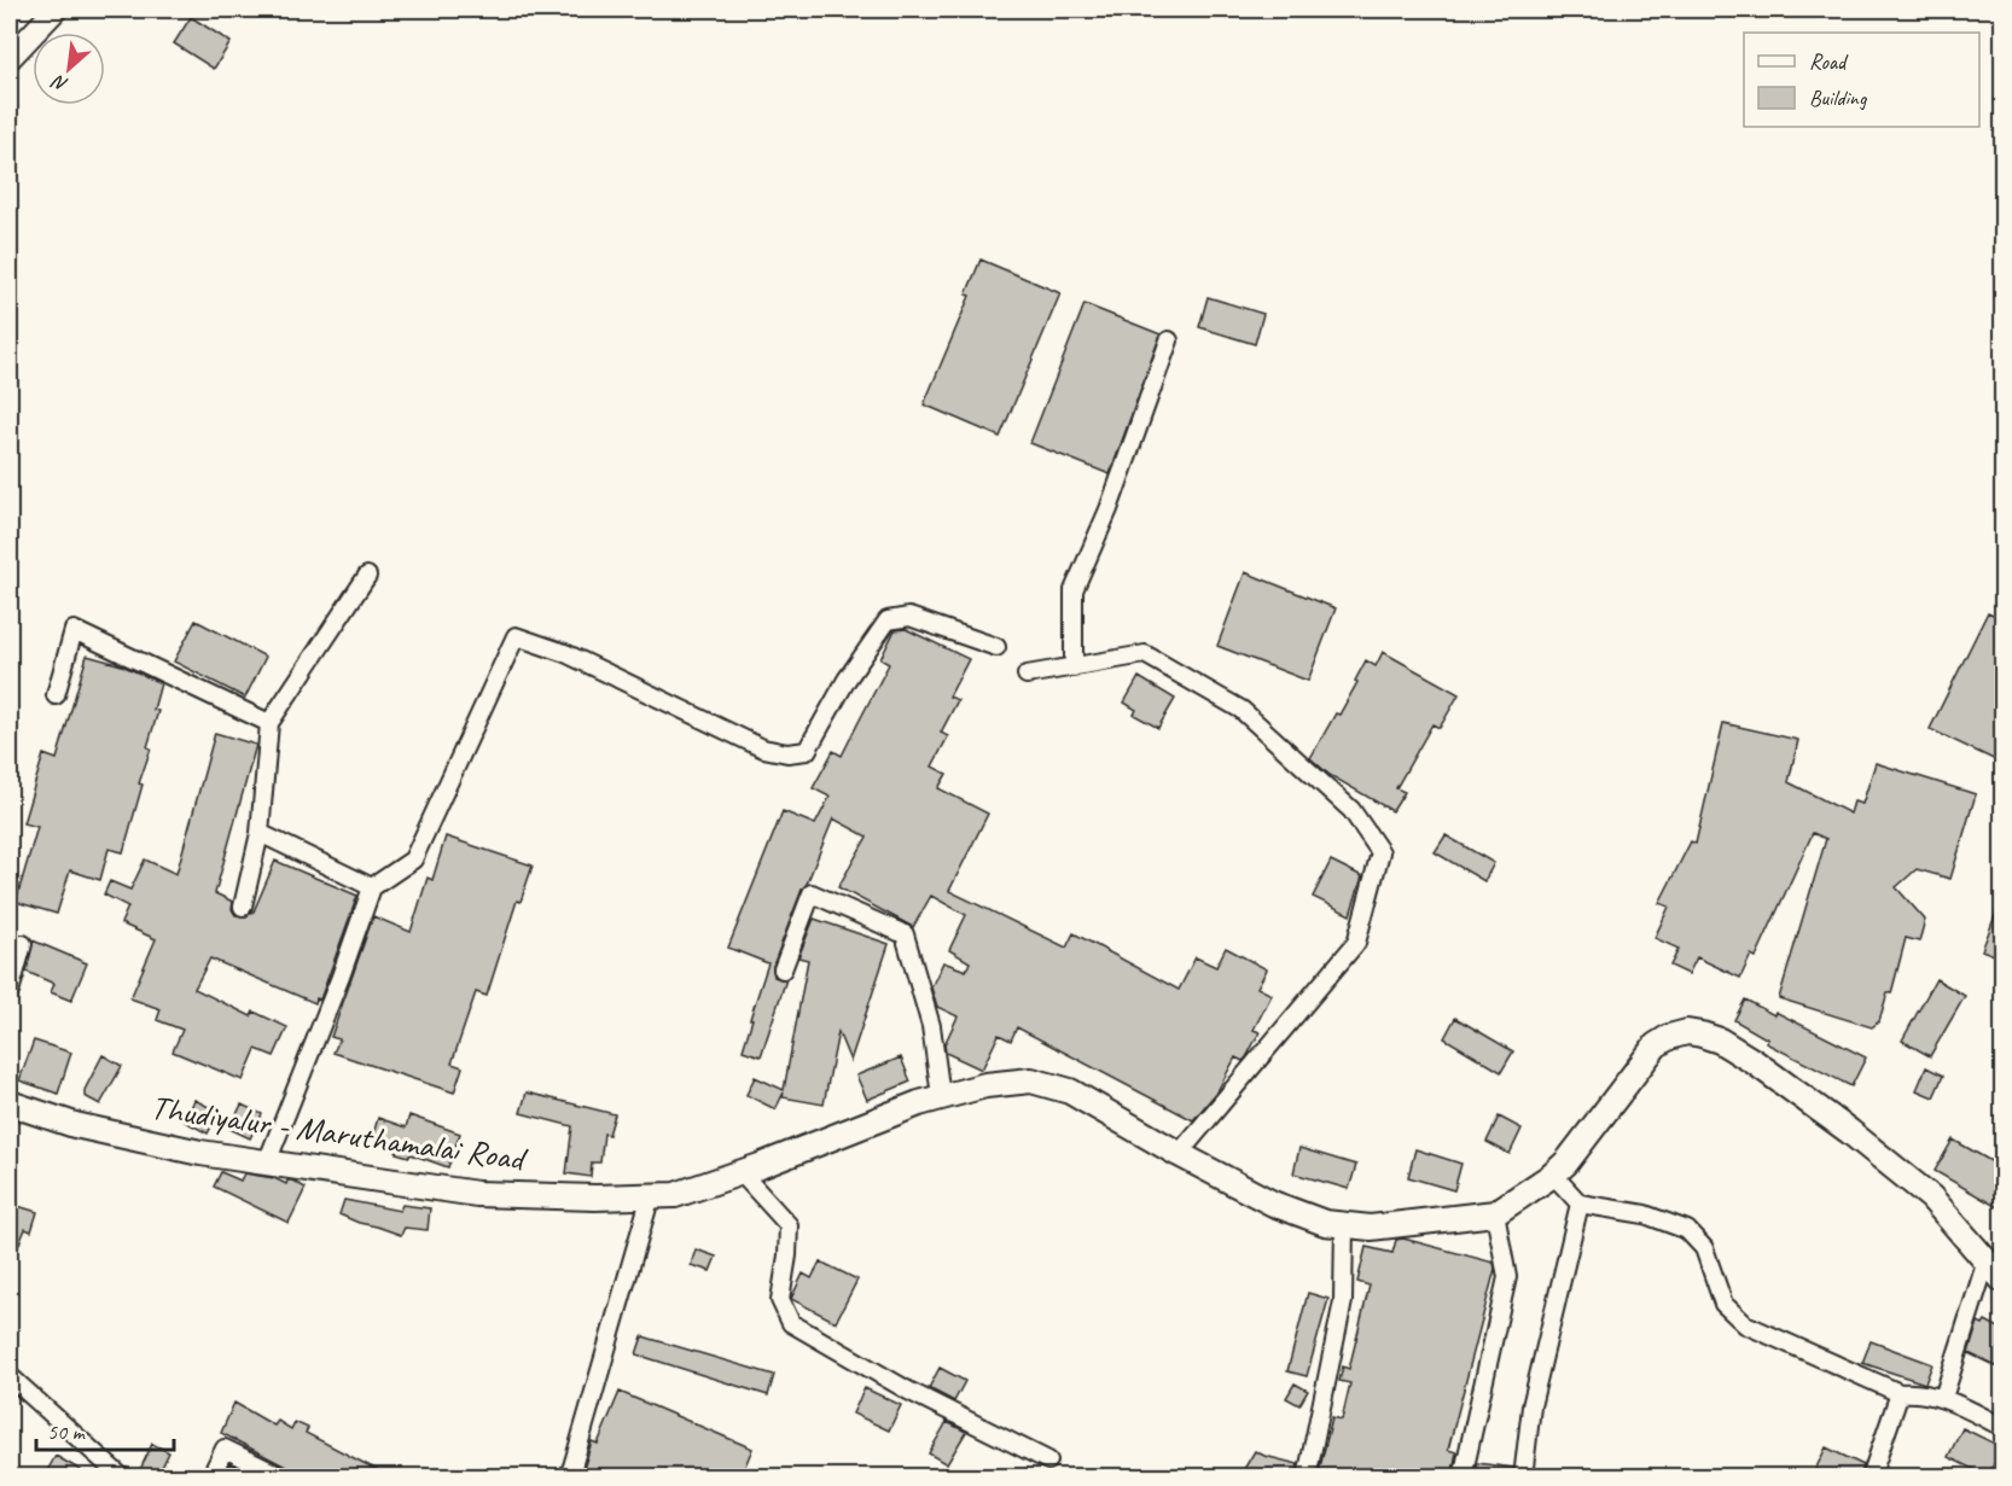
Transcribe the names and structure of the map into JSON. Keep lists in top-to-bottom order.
{
  "streets": {
    "main road": ["Thudiyalur - Maruthamalai Road"]
  },
  "legend": ["Road", "Building"],
  "scale_bar": "50 m",
  "north": "bottom left"
}
